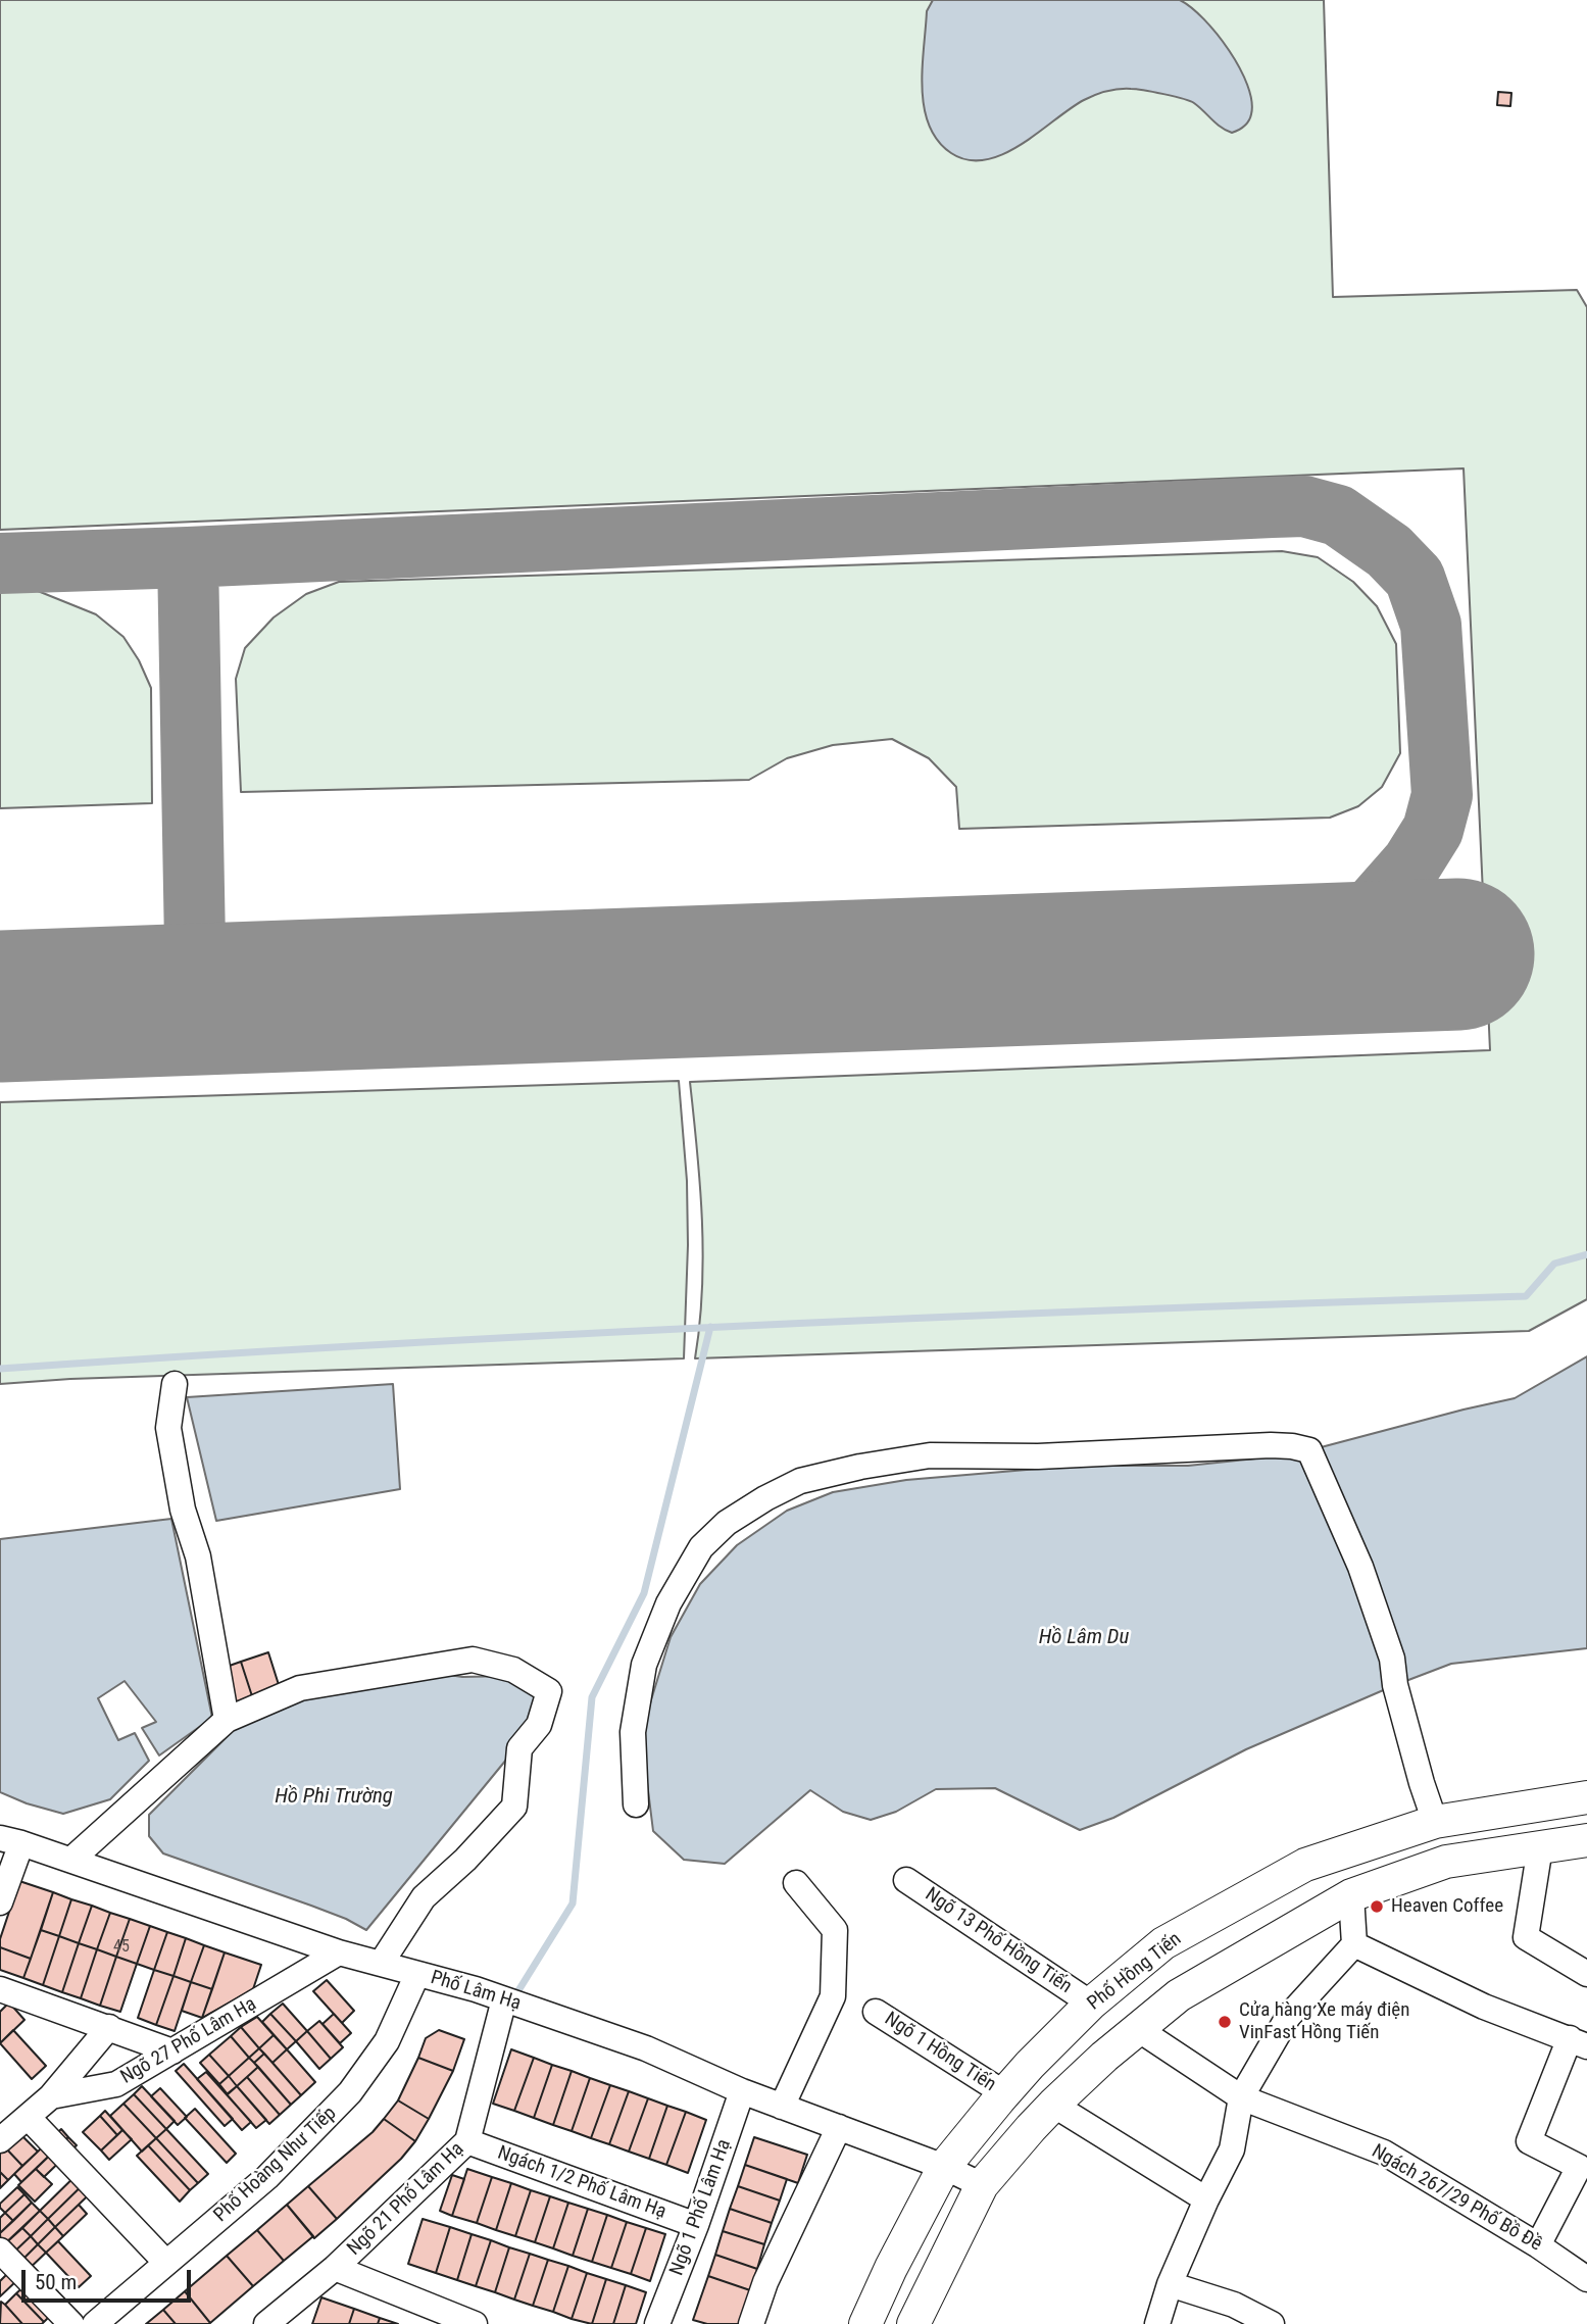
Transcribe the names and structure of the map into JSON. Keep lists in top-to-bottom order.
{
  "streets": {
    "main road": ["Phố Hồng Tiến"],
    "street": [
      "Ngõ 13 Phố Hồng Tiến",
      "Phố Lâm Hạ",
      "Ngõ 27 Phố Lâm Hạ",
      "Ngõ 1 Hồng Tiến",
      "Phố Hoàng Như Tiếp",
      "Ngách 1/2 Phố Lâm Hạ",
      "Ngách 267/29 Phố Bồ Đề",
      "Ngõ 21 Phố Lâm Hạ",
      "Ngõ 1 Phố Lâm Hạ"
    ]
  },
  "crossings": [
    ["Ngõ 13 Phố Hồng Tiến", "Phố Hồng Tiến"],
    ["Phố Hồng Tiến", "Phố Lâm Hạ"],
    ["Phố Hồng Tiến", "Ngõ 1 Hồng Tiến"],
    ["Phố Lâm Hạ", "Ngõ 27 Phố Lâm Hạ"],
    ["Phố Lâm Hạ", "Phố Hoàng Như Tiếp"],
    ["Phố Lâm Hạ", "Ngõ 21 Phố Lâm Hạ"],
    ["Phố Lâm Hạ", "Ngõ 1 Phố Lâm Hạ"],
    ["Ngách 1/2 Phố Lâm Hạ", "Ngõ 21 Phố Lâm Hạ"],
    ["Ngách 1/2 Phố Lâm Hạ", "Ngõ 1 Phố Lâm Hạ"]
  ],
  "water": ["Hồ Lâm Du", "Hồ Phi Trường"],
  "places": ["Heaven Coffee", "Cửa hàng Xe máy điện VinFast Hồng Tiến"],
  "house_numbers": ["45"],
  "scale_bar": "50 m"
}
